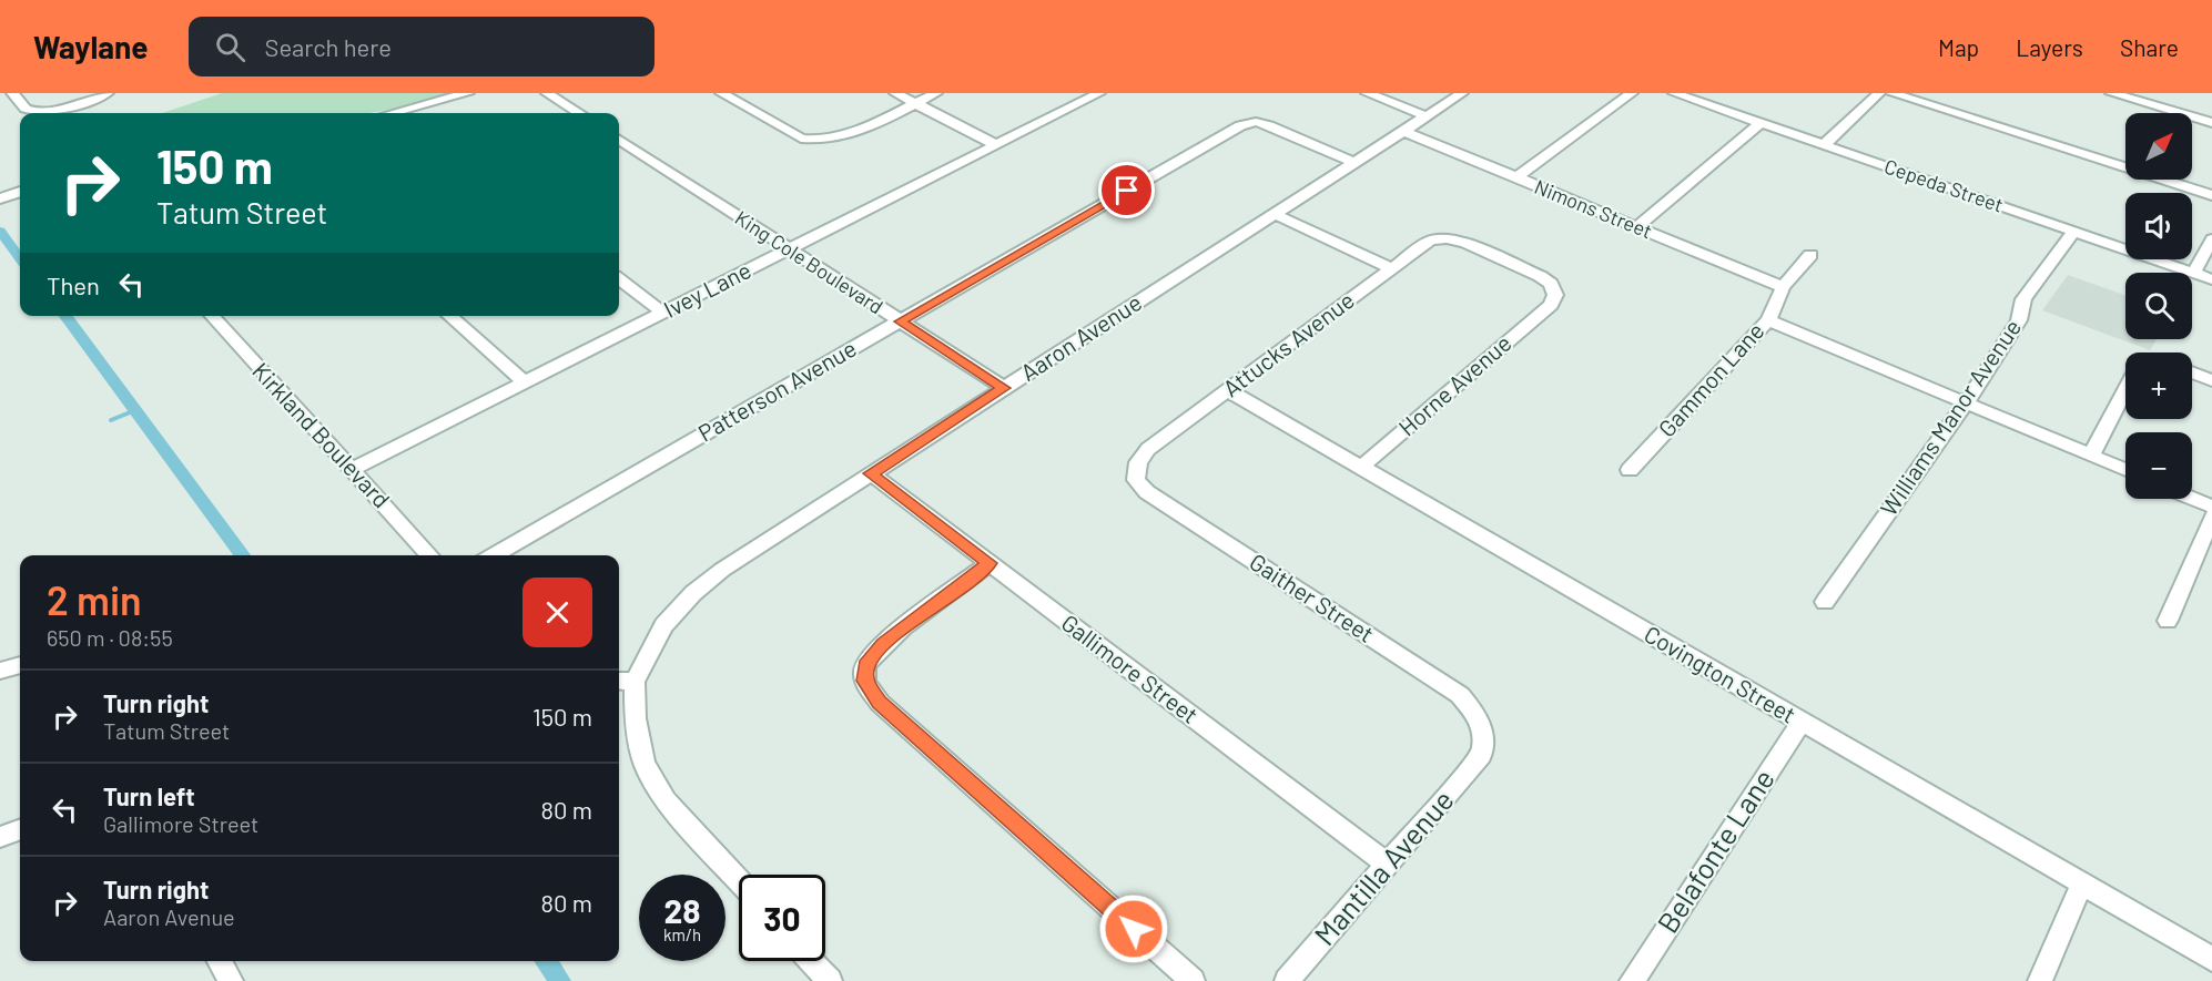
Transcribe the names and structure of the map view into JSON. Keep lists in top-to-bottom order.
{
  "streets": {
    "street": [
      "Cepeda Street",
      "Nimons Street",
      "King Cole Boulevard",
      "Ivey Lane",
      "Aaron Avenue",
      "Attucks Avenue",
      "Gammon Lane",
      "Horne Avenue",
      "Patterson Avenue",
      "Williams Manor Avenue",
      "Kirkland Boulevard",
      "Gaither Street",
      "Gallimore Street",
      "Covington Street",
      "Belafonte Lane",
      "Mantilla Avenue"
    ]
  },
  "crossings": [
    ["Cepeda Street", "Williams Manor Avenue"],
    ["Nimons Street", "Aaron Avenue"],
    ["Nimons Street", "Gammon Lane"],
    ["King Cole Boulevard", "Ivey Lane"],
    ["King Cole Boulevard", "Aaron Avenue"],
    ["King Cole Boulevard", "Patterson Avenue"],
    ["Ivey Lane", "Kirkland Boulevard"],
    ["Aaron Avenue", "Patterson Avenue"],
    ["Aaron Avenue", "Gallimore Street"],
    ["Attucks Avenue", "Horne Avenue"],
    ["Attucks Avenue", "Gaither Street"],
    ["Attucks Avenue", "Covington Street"],
    ["Horne Avenue", "Covington Street"],
    ["Gaither Street", "Mantilla Avenue"],
    ["Gallimore Street", "Mantilla Avenue"],
    ["Covington Street", "Belafonte Lane"]
  ],
  "north": "top right",
  "page": {
    "header": "Waylane",
    "search": "Search here",
    "nav": ["Map", "Layers", "Share"],
    "map_buttons": ["+", "−"],
    "turn": ["150 m", "Tatum Street"],
    "then": "Then",
    "heading": ["2 min", "650 m · 08:55"],
    "list": [
      {
        "name": "Turn right",
        "note": "Tatum Street",
        "value": "150 m"
      },
      {
        "name": "Turn left",
        "note": "Gallimore Street",
        "value": "80 m"
      },
      {
        "name": "Turn right",
        "note": "Aaron Avenue",
        "value": "80 m"
      }
    ],
    "speed": "28 km/h",
    "limit": "30"
  }
}
